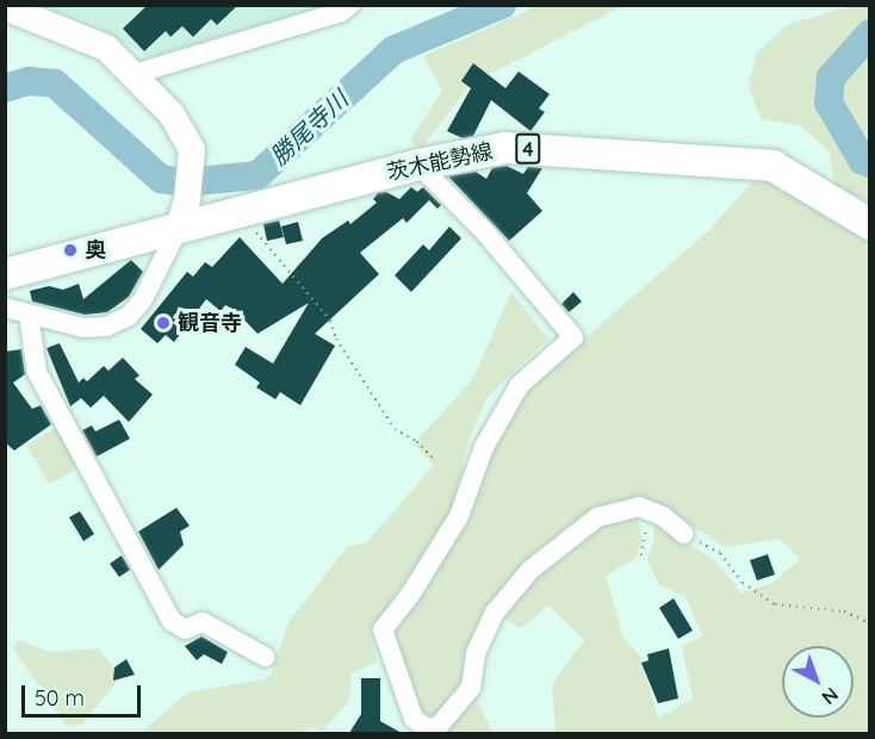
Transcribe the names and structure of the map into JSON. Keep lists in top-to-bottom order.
{
  "streets": {
    "main road": ["4", "茨木能勢線"]
  },
  "water": ["勝尾寺川"],
  "places": ["奥", "観音寺"],
  "scale_bar": "50 m",
  "north": "bottom right"
}
